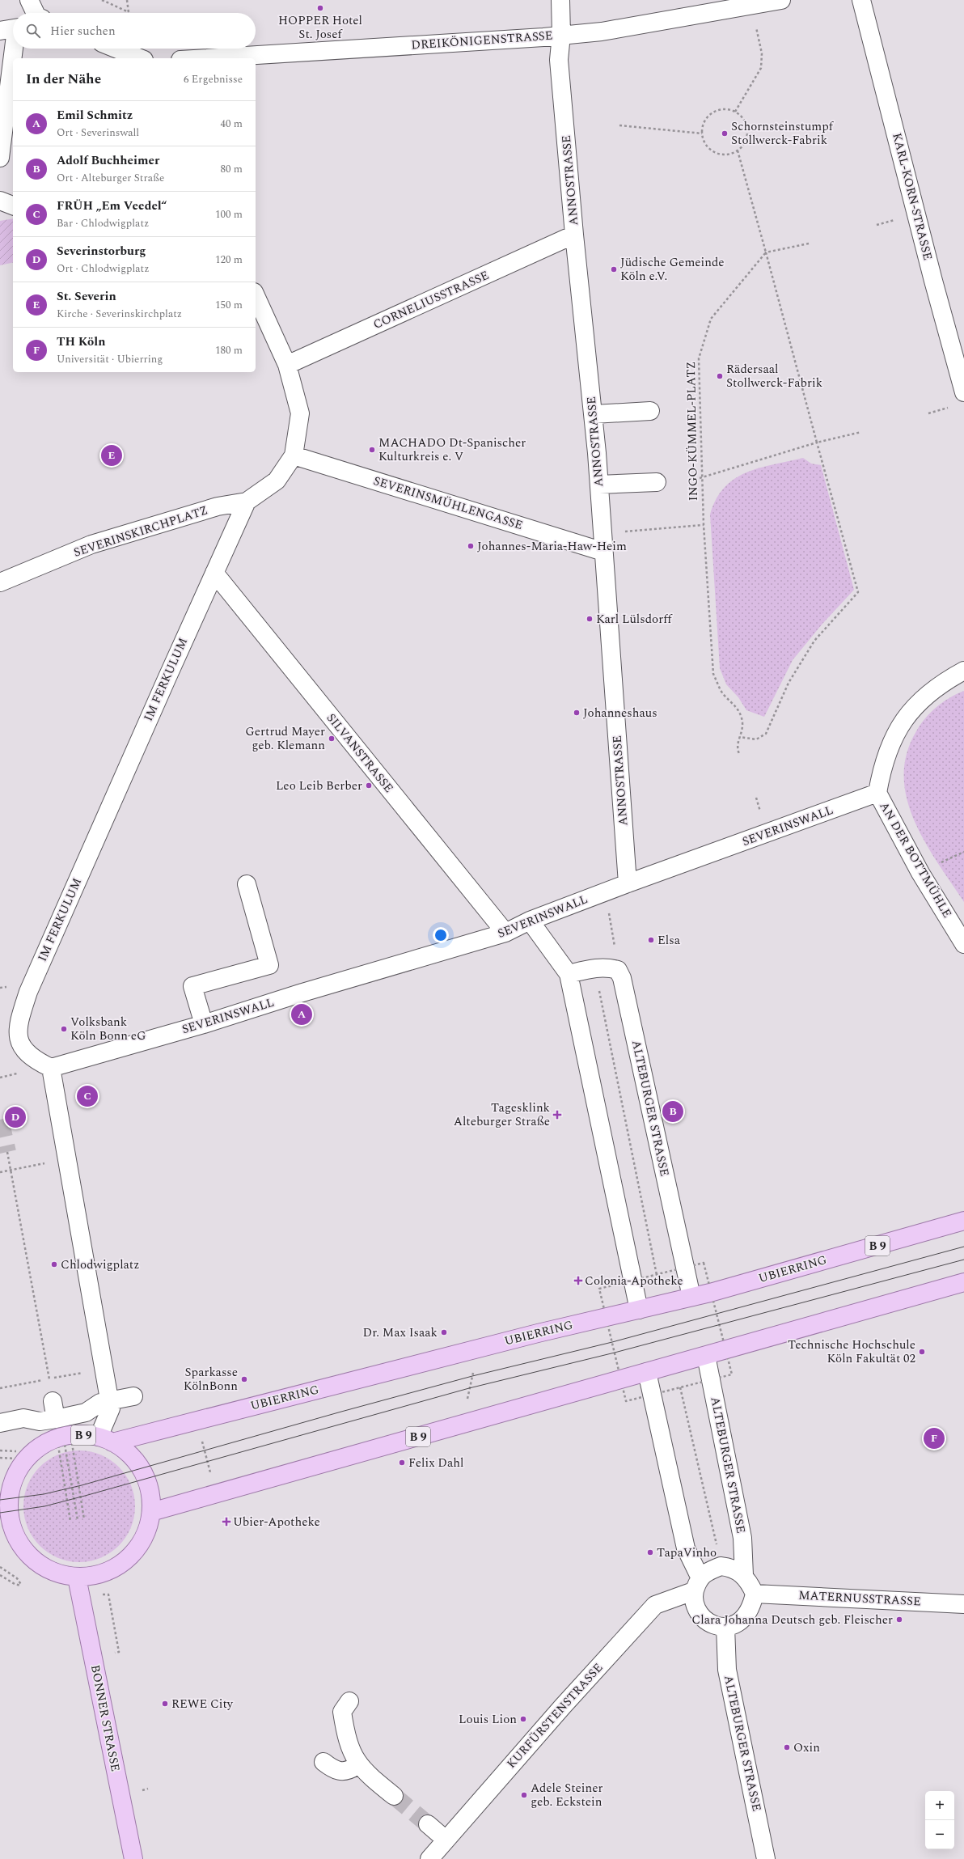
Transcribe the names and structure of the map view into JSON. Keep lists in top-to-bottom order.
{
  "streets": {
    "main road": ["B 9", "UBIERRING", "BONNER STRASSE"],
    "street": [
      "DREIKÖNIGENSTRASSE",
      "ANNOSTRASSE",
      "KARL-KORN-STRASSE",
      "CORNELIUSSTRASSE",
      "SEVERINSMÜHLENGASSE",
      "SEVERINSKIRCHPLATZ",
      "IM FERKULUM",
      "SILVANSTRASSE",
      "SEVERINSWALL",
      "AN DER BOTTMÜHLE",
      "ALTEBURGER STRASSE",
      "MATERNUSSTRASSE",
      "KURFÜRSTENSTRASSE"
    ],
    "path": ["INGO-KÜMMEL-PLATZ"]
  },
  "crossings": [
    ["DREIKÖNIGENSTRASSE", "ANNOSTRASSE"],
    ["ANNOSTRASSE", "CORNELIUSSTRASSE"],
    ["ANNOSTRASSE", "SEVERINSMÜHLENGASSE"],
    ["ANNOSTRASSE", "SEVERINSWALL"],
    ["SEVERINSKIRCHPLATZ", "IM FERKULUM"],
    ["IM FERKULUM", "SILVANSTRASSE"],
    ["IM FERKULUM", "SEVERINSWALL"],
    ["SILVANSTRASSE", "SEVERINSWALL"],
    ["SEVERINSWALL", "AN DER BOTTMÜHLE"],
    ["ALTEBURGER STRASSE", "B 9"],
    ["ALTEBURGER STRASSE", "UBIERRING"],
    ["ALTEBURGER STRASSE", "MATERNUSSTRASSE"],
    ["ALTEBURGER STRASSE", "KURFÜRSTENSTRASSE"],
    ["B 9", "UBIERRING"],
    ["B 9", "BONNER STRASSE"],
    ["MATERNUSSTRASSE", "KURFÜRSTENSTRASSE"]
  ],
  "places": {
    "other": [
      "HOPPER Hotel St. Josef",
      "Schornsteinstumpf Stollwerck-Fabrik",
      "Jüdische Gemeinde Köln e.V.",
      "Rädersaal Stollwerck-Fabrik",
      "MACHADO Dt-Spanischer Kulturkreis e. V",
      "Johannes-Maria-Haw-Heim",
      "Karl Lülsdorff",
      "Johanneshaus",
      "Gertrud Mayer geb. Klemann",
      "Leo Leib Berber",
      "Elsa",
      "Volksbank Köln Bonn eG",
      "Chlodwigplatz",
      "Dr. Max Isaak",
      "Technische Hochschule Köln Fakultät 02",
      "Sparkasse KölnBonn",
      "Felix Dahl",
      "TapaVinho",
      "Clara Johanna Deutsch geb. Fleischer",
      "REWE City",
      "Louis Lion",
      "Oxin",
      "Adele Steiner geb. Eckstein"
    ],
    "health": ["Tagesklink Alteburger Straße", "Colonia-Apotheke", "Ubier-Apotheke"]
  },
  "page": {
    "search": "Hier suchen",
    "heading": ["In der Nähe", "6 Ergebnisse"],
    "list": [
      {
        "mark": "A",
        "name": "Emil Schmitz",
        "note": "Ort · Severinswall",
        "value": "40 m"
      },
      {
        "mark": "B",
        "name": "Adolf Buchheimer",
        "note": "Ort · Alteburger Straße",
        "value": "80 m"
      },
      {
        "mark": "C",
        "name": "FRÜH „Em Veedel“",
        "note": "Bar · Chlodwigplatz",
        "value": "100 m"
      },
      {
        "mark": "D",
        "name": "Severinstorburg",
        "note": "Ort · Chlodwigplatz",
        "value": "120 m"
      },
      {
        "mark": "E",
        "name": "St. Severin",
        "note": "Kirche · Severinskirchplatz",
        "value": "150 m"
      },
      {
        "mark": "F",
        "name": "TH Köln",
        "note": "Universität · Ubierring",
        "value": "180 m"
      }
    ],
    "pins": [
      "E",
      "A",
      "C",
      "B",
      "D",
      "F"
    ],
    "map_buttons": ["+", "−"]
  }
}
